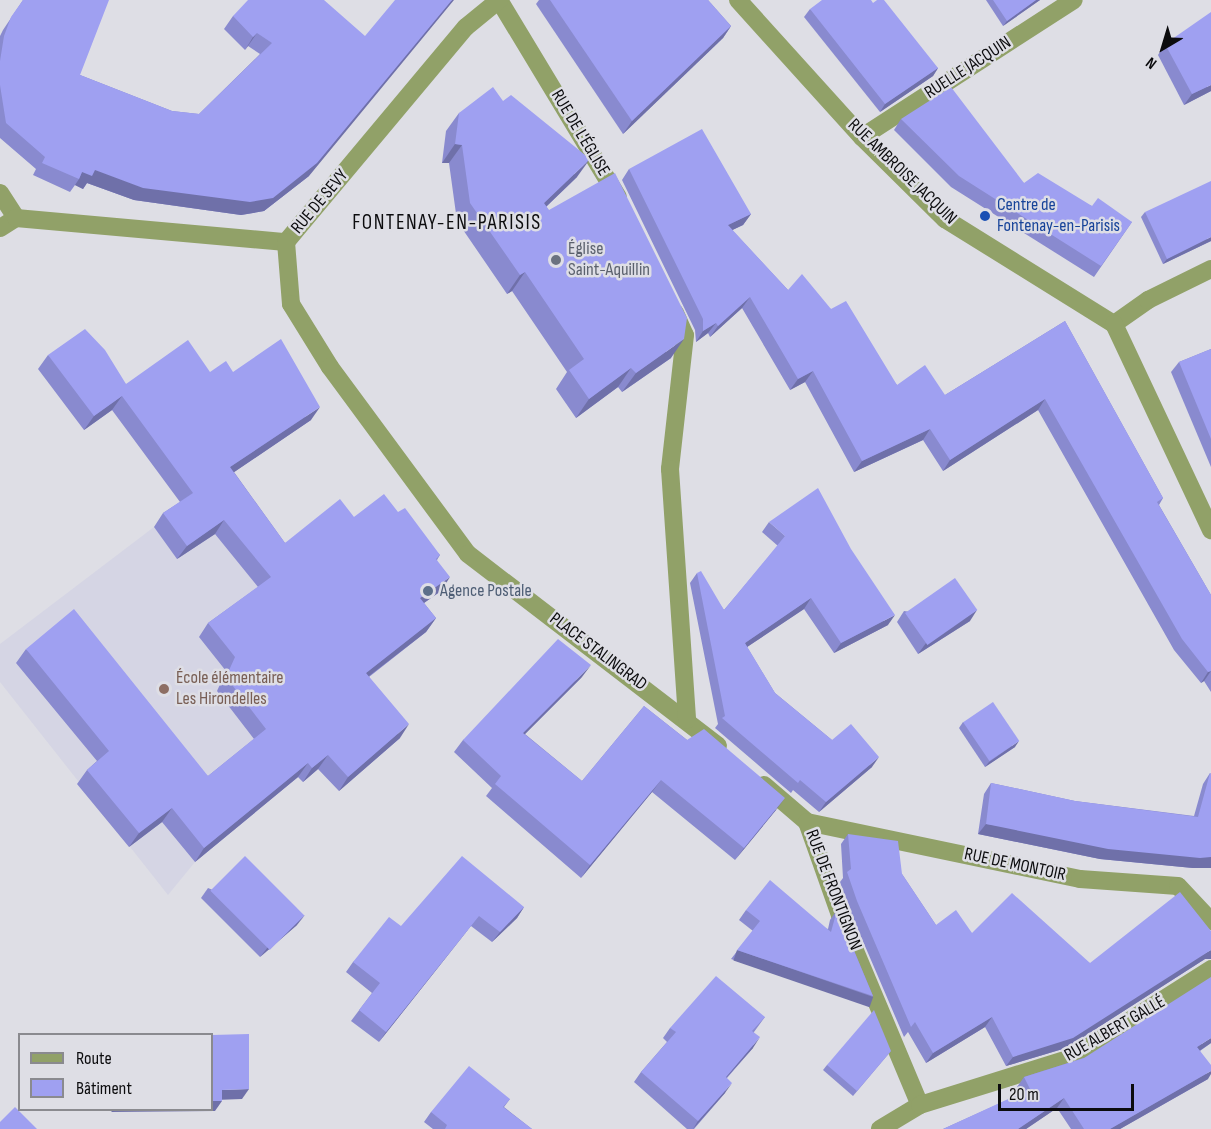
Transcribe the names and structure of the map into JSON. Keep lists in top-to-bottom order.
{
  "streets": {
    "street": [
      "RUELLE JACQUIN",
      "RUE DE L'ÉGLISE",
      "RUE AMBROISE JACQUIN",
      "RUE DE SEVY",
      "PLACE STALINGRAD",
      "RUE DE MONTOIR",
      "RUE DE FRONTIGNON",
      "RUE ALBERT GALLÉ"
    ]
  },
  "crossings": [
    ["RUELLE JACQUIN", "RUE AMBROISE JACQUIN"],
    ["RUE DE L'ÉGLISE", "RUE DE SEVY"],
    ["RUE DE SEVY", "PLACE STALINGRAD"],
    ["RUE DE MONTOIR", "RUE DE FRONTIGNON"],
    ["RUE DE FRONTIGNON", "RUE ALBERT GALLÉ"]
  ],
  "districts": ["FONTENAY-EN-PARISIS"],
  "places": [
    "Centre de Fontenay-en-Parisis",
    "Église Saint-Aquillin",
    "Agence Postale",
    "École élémentaire Les Hirondelles"
  ],
  "legend": ["Route", "Bâtiment"],
  "scale_bar": "20 m",
  "north": "bottom left"
}
